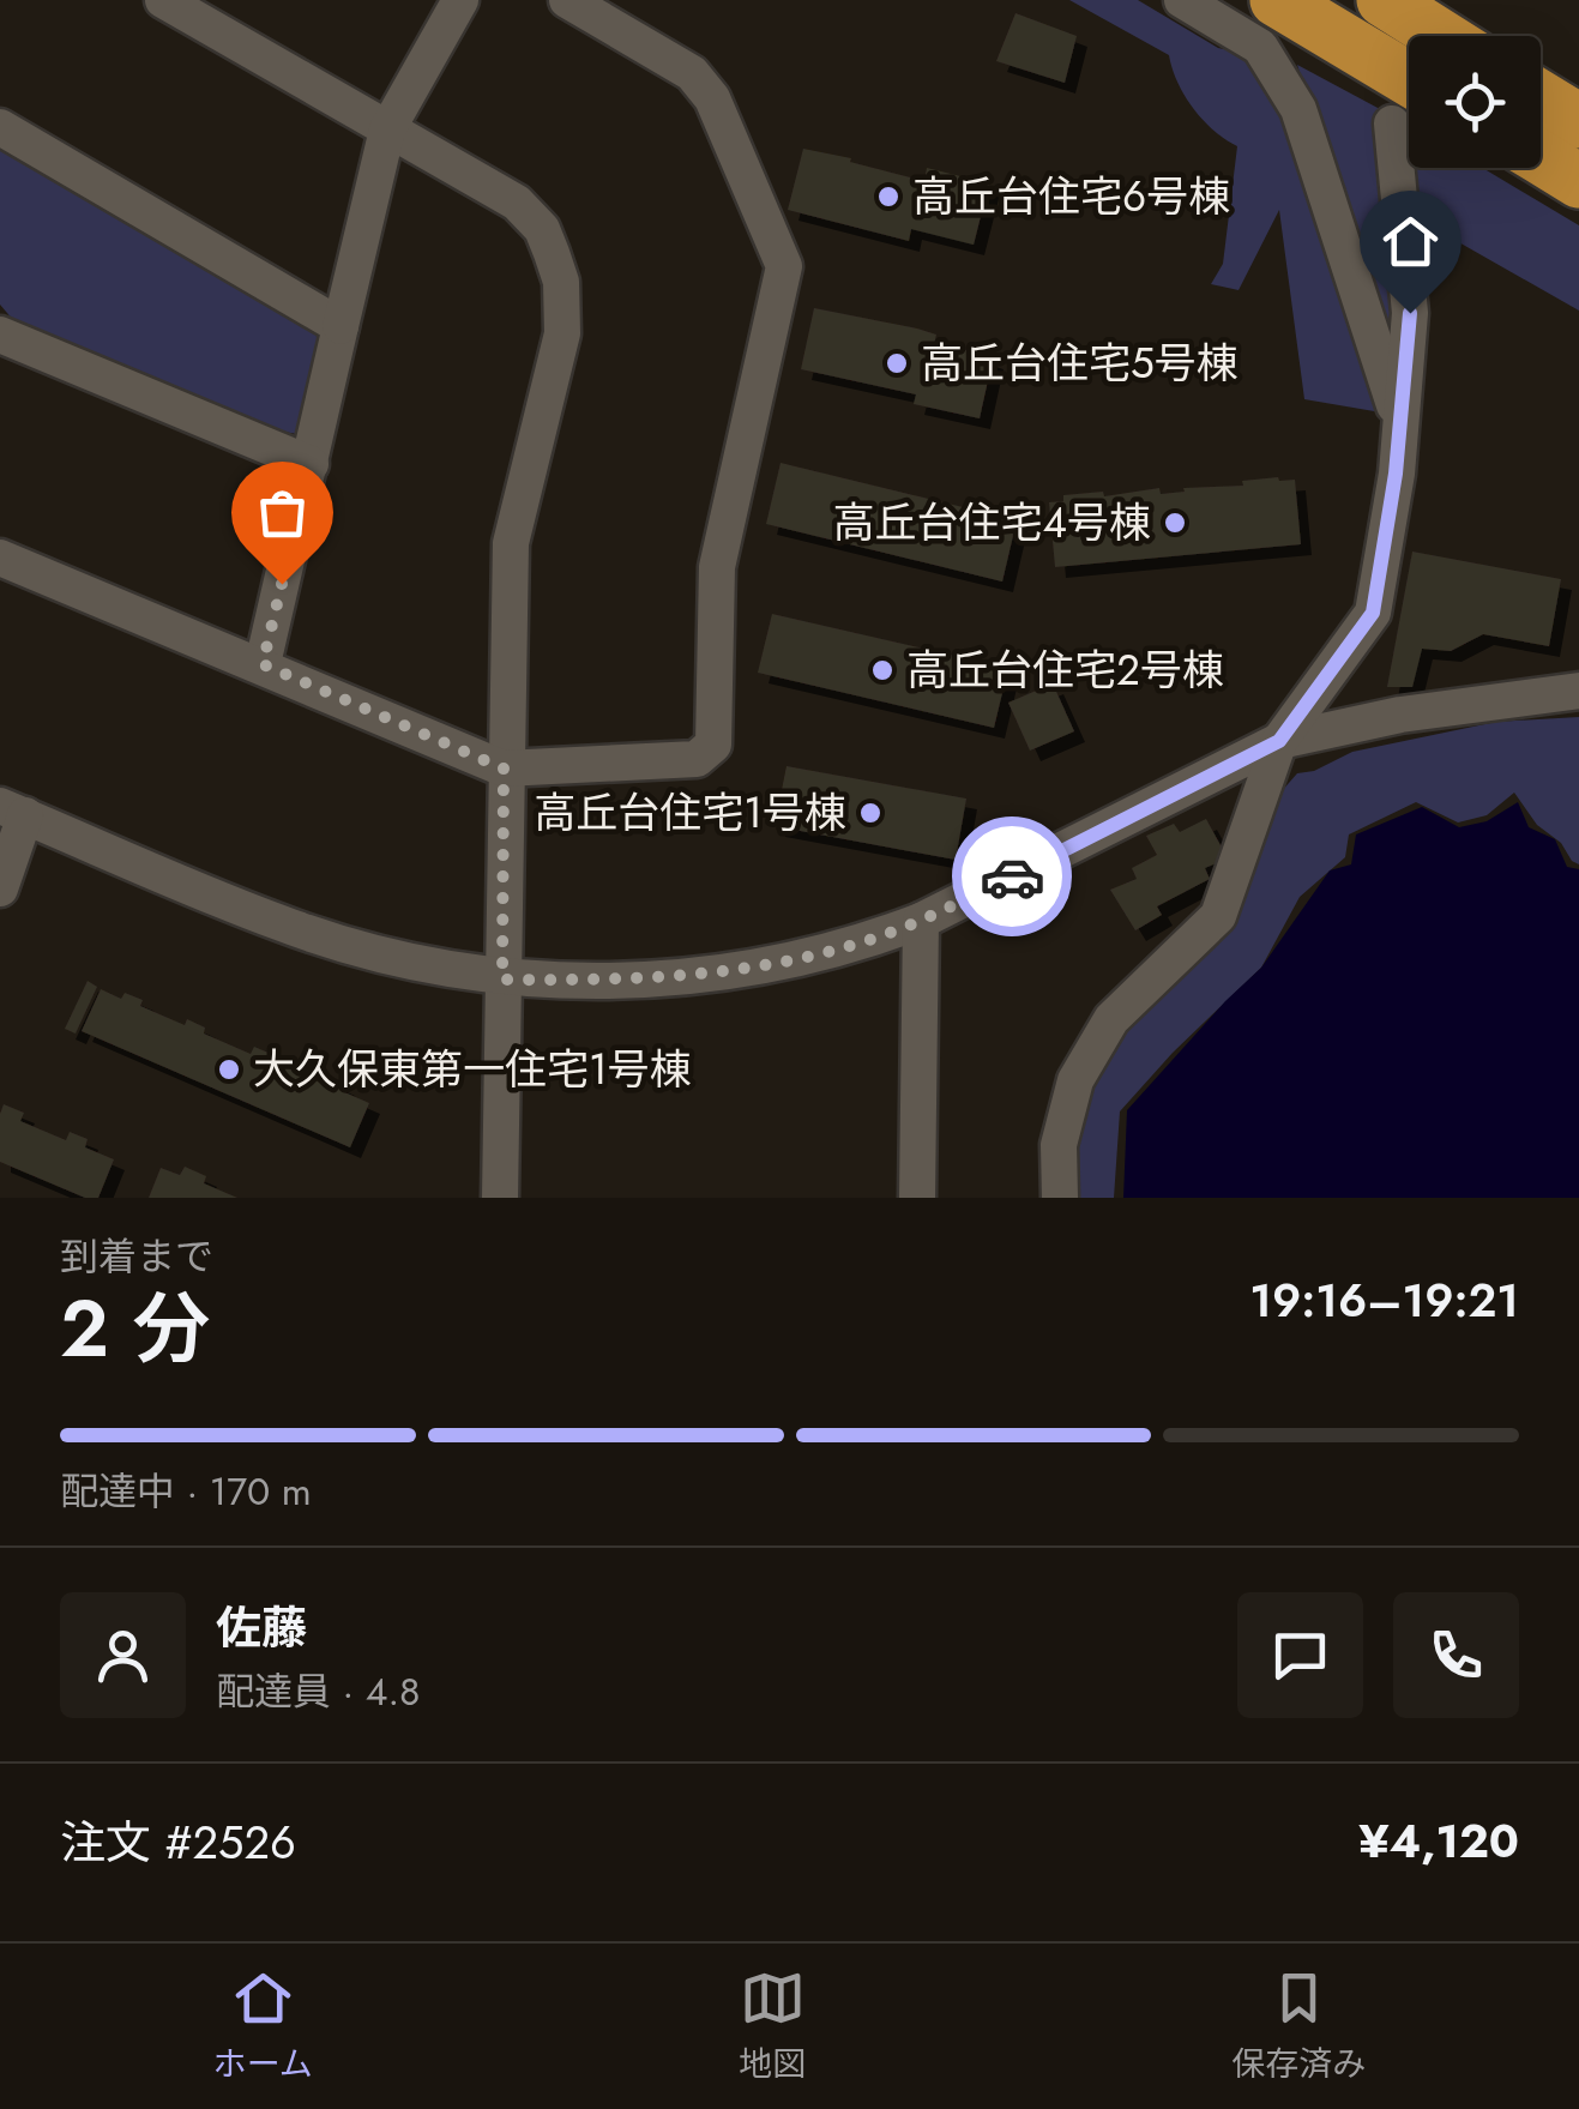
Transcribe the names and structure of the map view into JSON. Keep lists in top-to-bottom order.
{
  "places": [
    "高丘台住宅6号棟",
    "高丘台住宅5号棟",
    "高丘台住宅4号棟",
    "高丘台住宅2号棟",
    "高丘台住宅1号棟",
    "大久保東第一住宅1号棟"
  ],
  "page": {
    "heading": ["2 分", "到着まで", "19:16–19:21"],
    "panel": [
      "佐藤",
      "配達員 · 4.8",
      "注文 #2526",
      "¥4,120"
    ],
    "bar": "配達中 · 170 m",
    "tabs": ["ホーム", "地図", "保存済み"]
  }
}
